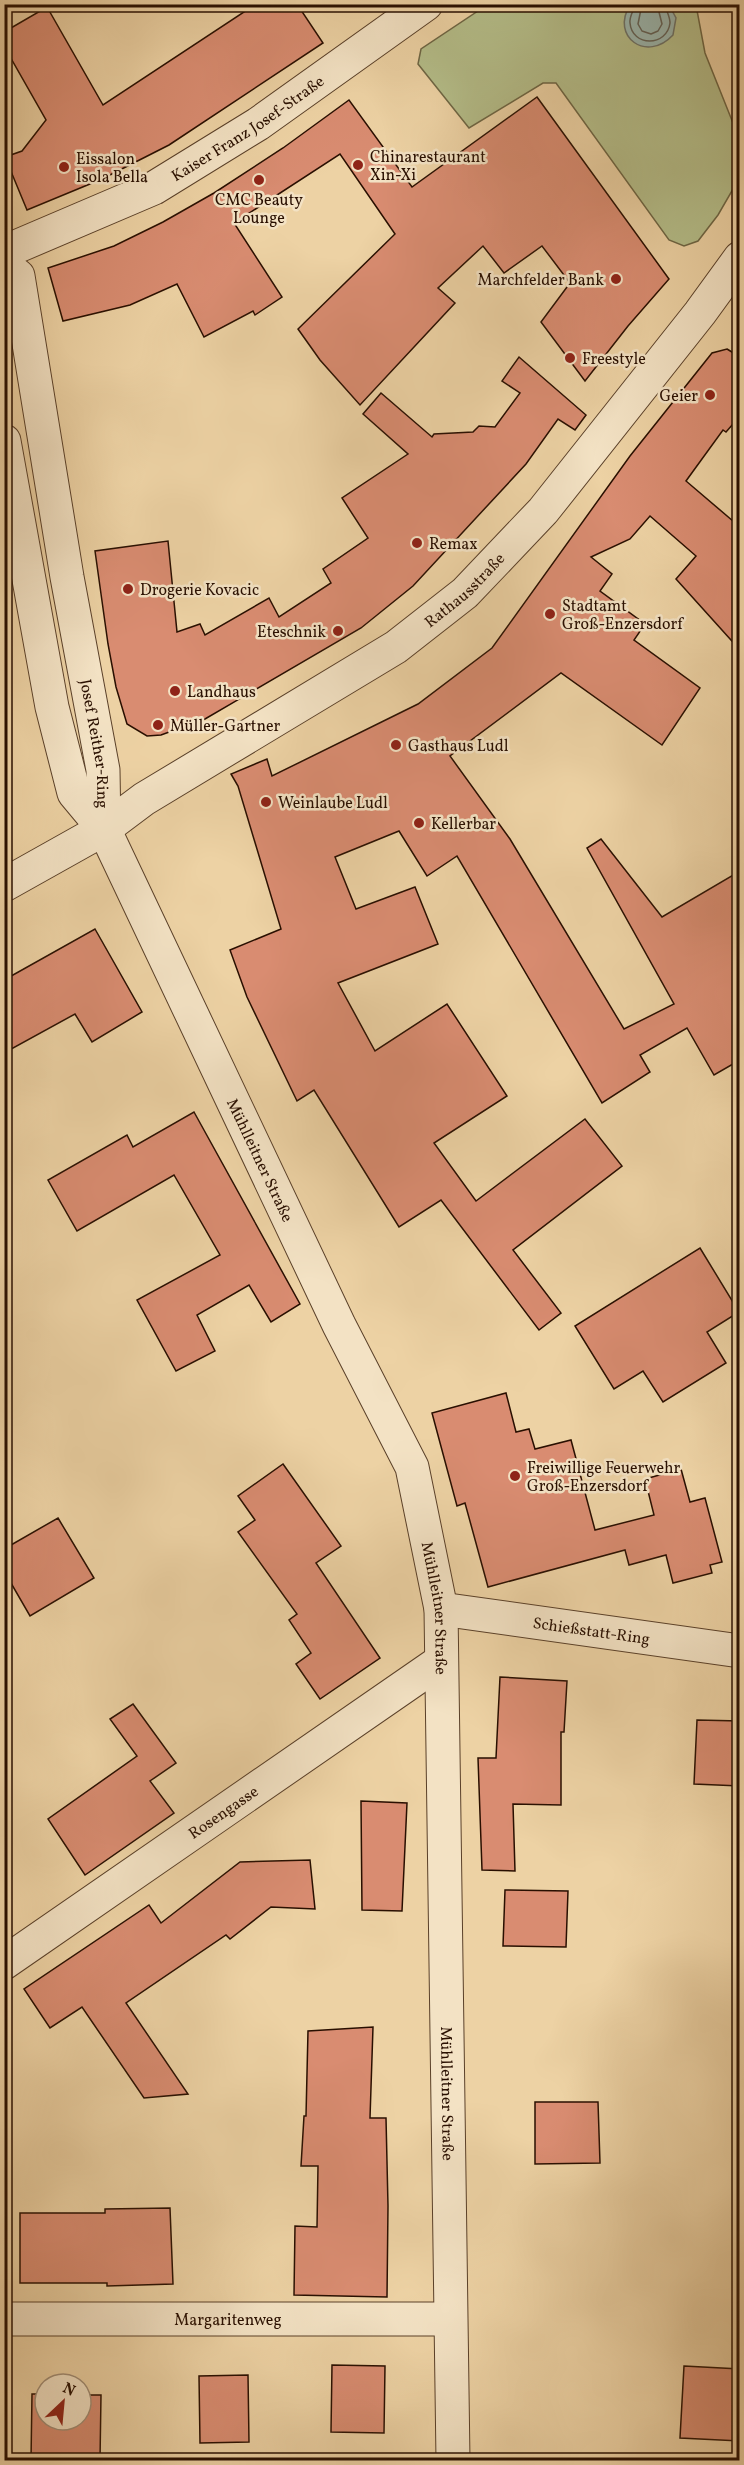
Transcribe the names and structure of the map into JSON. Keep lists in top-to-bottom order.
{
  "streets": {
    "street": [
      "Kaiser Franz Josef-Straße",
      "Rathausstraße",
      "Josef Reither-Ring",
      "Mühlleitner Straße",
      "Schießstatt-Ring",
      "Rosengasse",
      "Margaritenweg"
    ]
  },
  "crossings": [
    ["Rathausstraße", "Josef Reither-Ring"],
    ["Rathausstraße", "Mühlleitner Straße"],
    ["Josef Reither-Ring", "Mühlleitner Straße"],
    ["Mühlleitner Straße", "Schießstatt-Ring"],
    ["Mühlleitner Straße", "Rosengasse"],
    ["Mühlleitner Straße", "Margaritenweg"]
  ],
  "places": [
    "Chinarestaurant Xin-Xi",
    "Eissalon Isola Bella",
    "CMC Beauty Lounge",
    "Marchfelder Bank",
    "Freestyle",
    "Geier",
    "Remax",
    "Drogerie Kovacic",
    "Stadtamt Groß-Enzersdorf",
    "Eteschnik",
    "Landhaus",
    "Müller-Gartner",
    "Gasthaus Ludl",
    "Weinlaube Ludl",
    "Kellerbar",
    "Freiwillige Feuerwehr Groß-Enzersdorf"
  ],
  "north": "top right"
}
